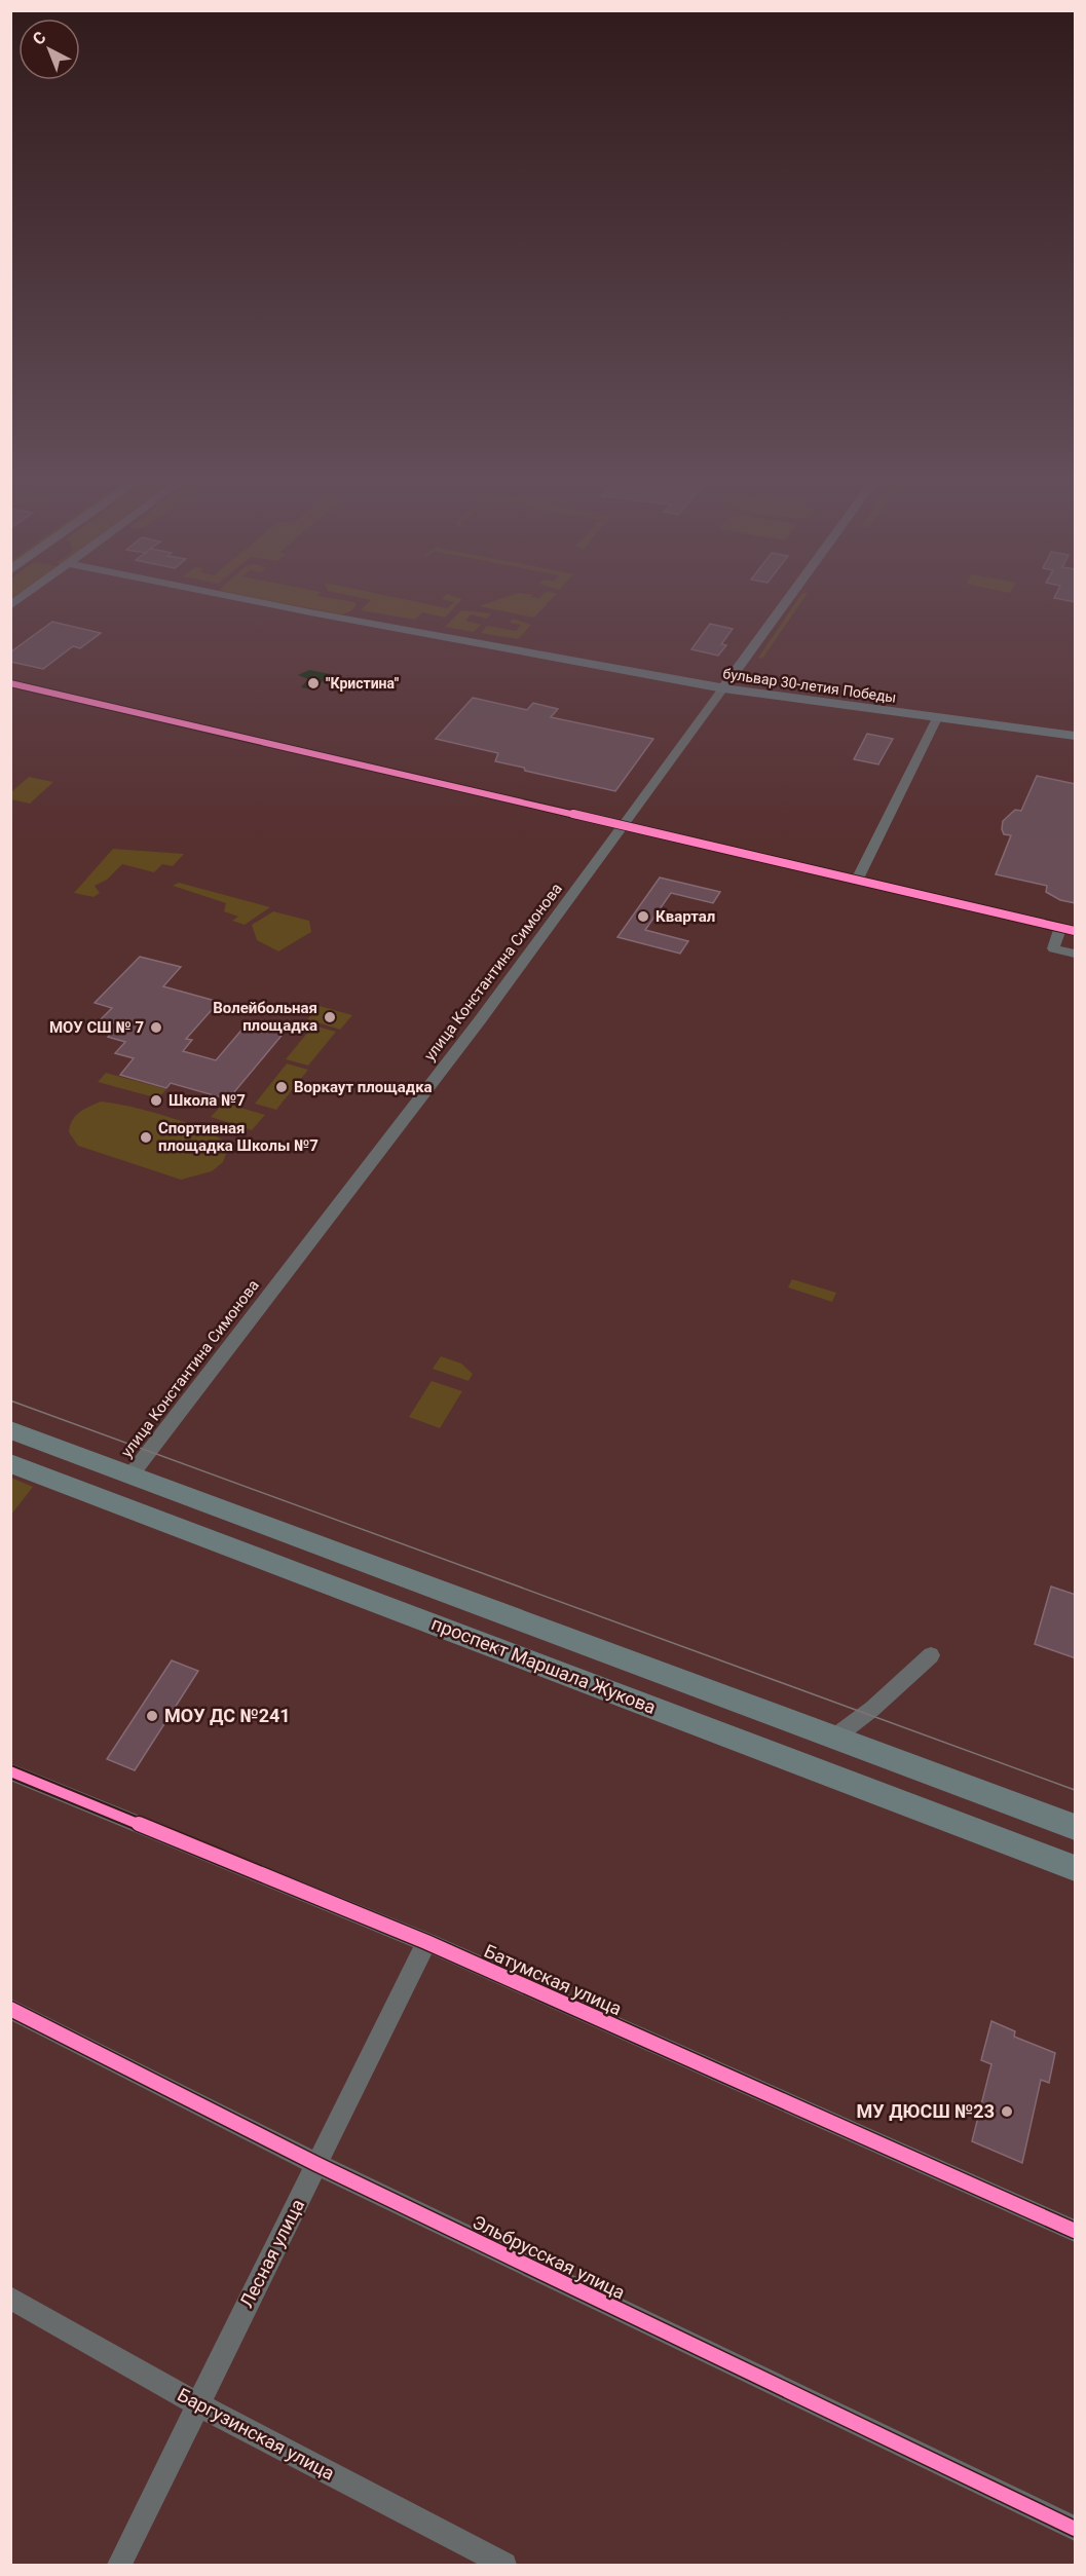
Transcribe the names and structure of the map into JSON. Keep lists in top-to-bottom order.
{
  "streets": {
    "highway": ["проспект Маршала Жукова"],
    "main road": ["бульвар 30-летия Победы", "улица Константина Симонова"],
    "street": [
      "Батумская улица",
      "Лесная улица",
      "Эльбрусская улица",
      "Баргузинская улица"
    ]
  },
  "crossings": [
    ["бульвар 30-летия Победы", "улица Константина Симонова"],
    ["улица Константина Симонова", "проспект Маршала Жукова"],
    ["Батумская улица", "Лесная улица"],
    ["Лесная улица", "Эльбрусская улица"],
    ["Лесная улица", "Баргузинская улица"]
  ],
  "places": [
    "\"Кристина\"",
    "Квартал",
    "Волейбольная площадка",
    "МОУ СШ № 7",
    "Воркаут площадка",
    "Школа №7",
    "Спортивная площадка Школы №7",
    "МОУ ДС №241",
    "МУ ДЮСШ №23"
  ],
  "north": "top left"
}
